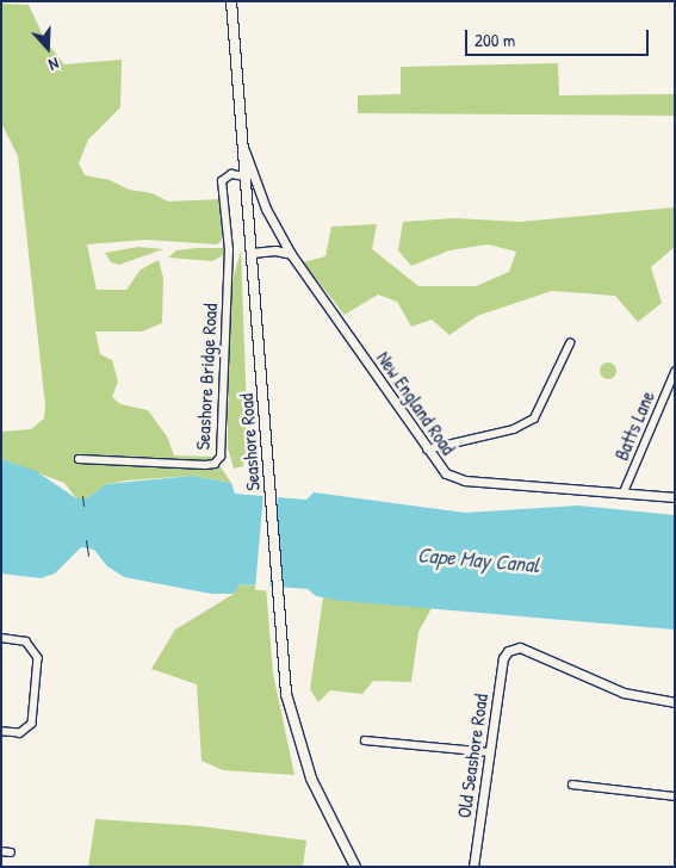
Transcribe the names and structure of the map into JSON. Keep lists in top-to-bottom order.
{
  "streets": {
    "main road": ["Seashore Road"],
    "street": [
      "Seashore Bridge Road",
      "New England Road",
      "Batts Lane",
      "Old Seashore Road"
    ]
  },
  "crossings": [
    ["Seashore Bridge Road", "Seashore Road"],
    ["New England Road", "Batts Lane"],
    ["New England Road", "Seashore Road"]
  ],
  "water": ["Cape May Canal"],
  "scale_bar": "200 m",
  "north": "bottom"
}
